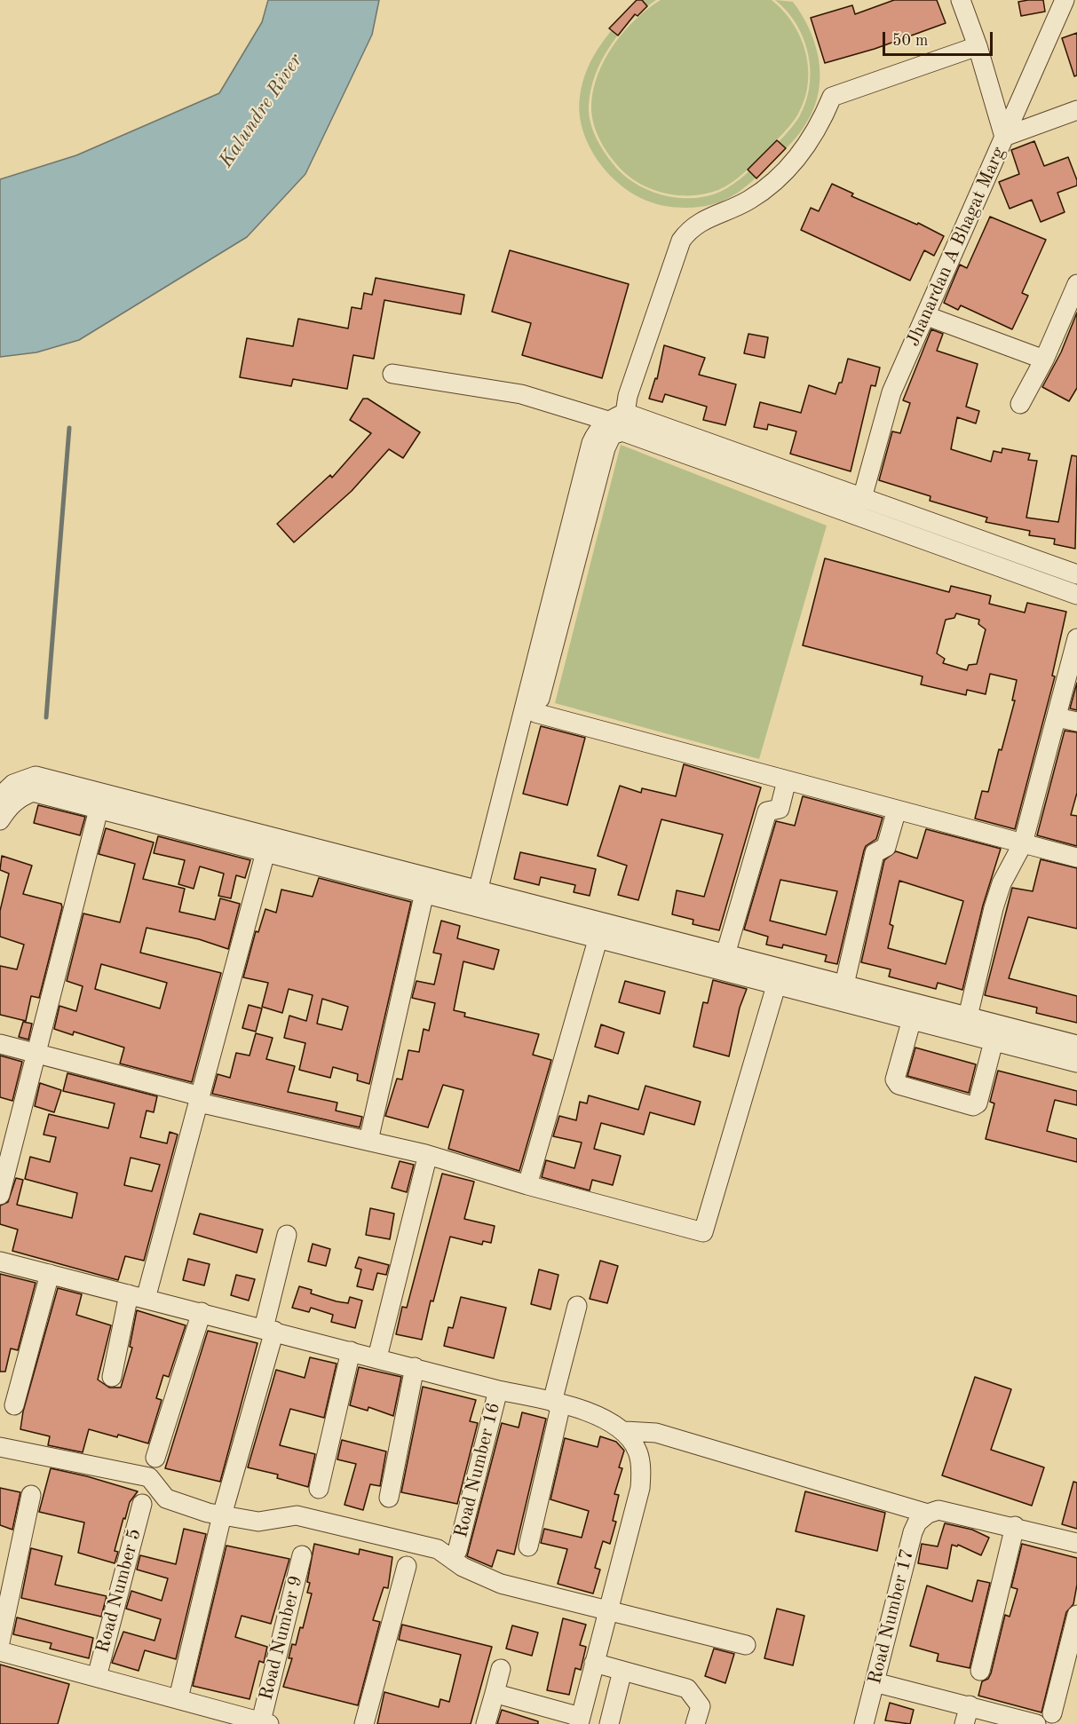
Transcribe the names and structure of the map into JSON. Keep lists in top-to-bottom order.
{
  "streets": {
    "street": [
      "Jhanardan A Bhagat Marg",
      "Road Number 16",
      "Road Number 5",
      "Road Number 17",
      "Road Number 9"
    ]
  },
  "water": ["Kalundre River"],
  "scale_bar": "50 m"
}
